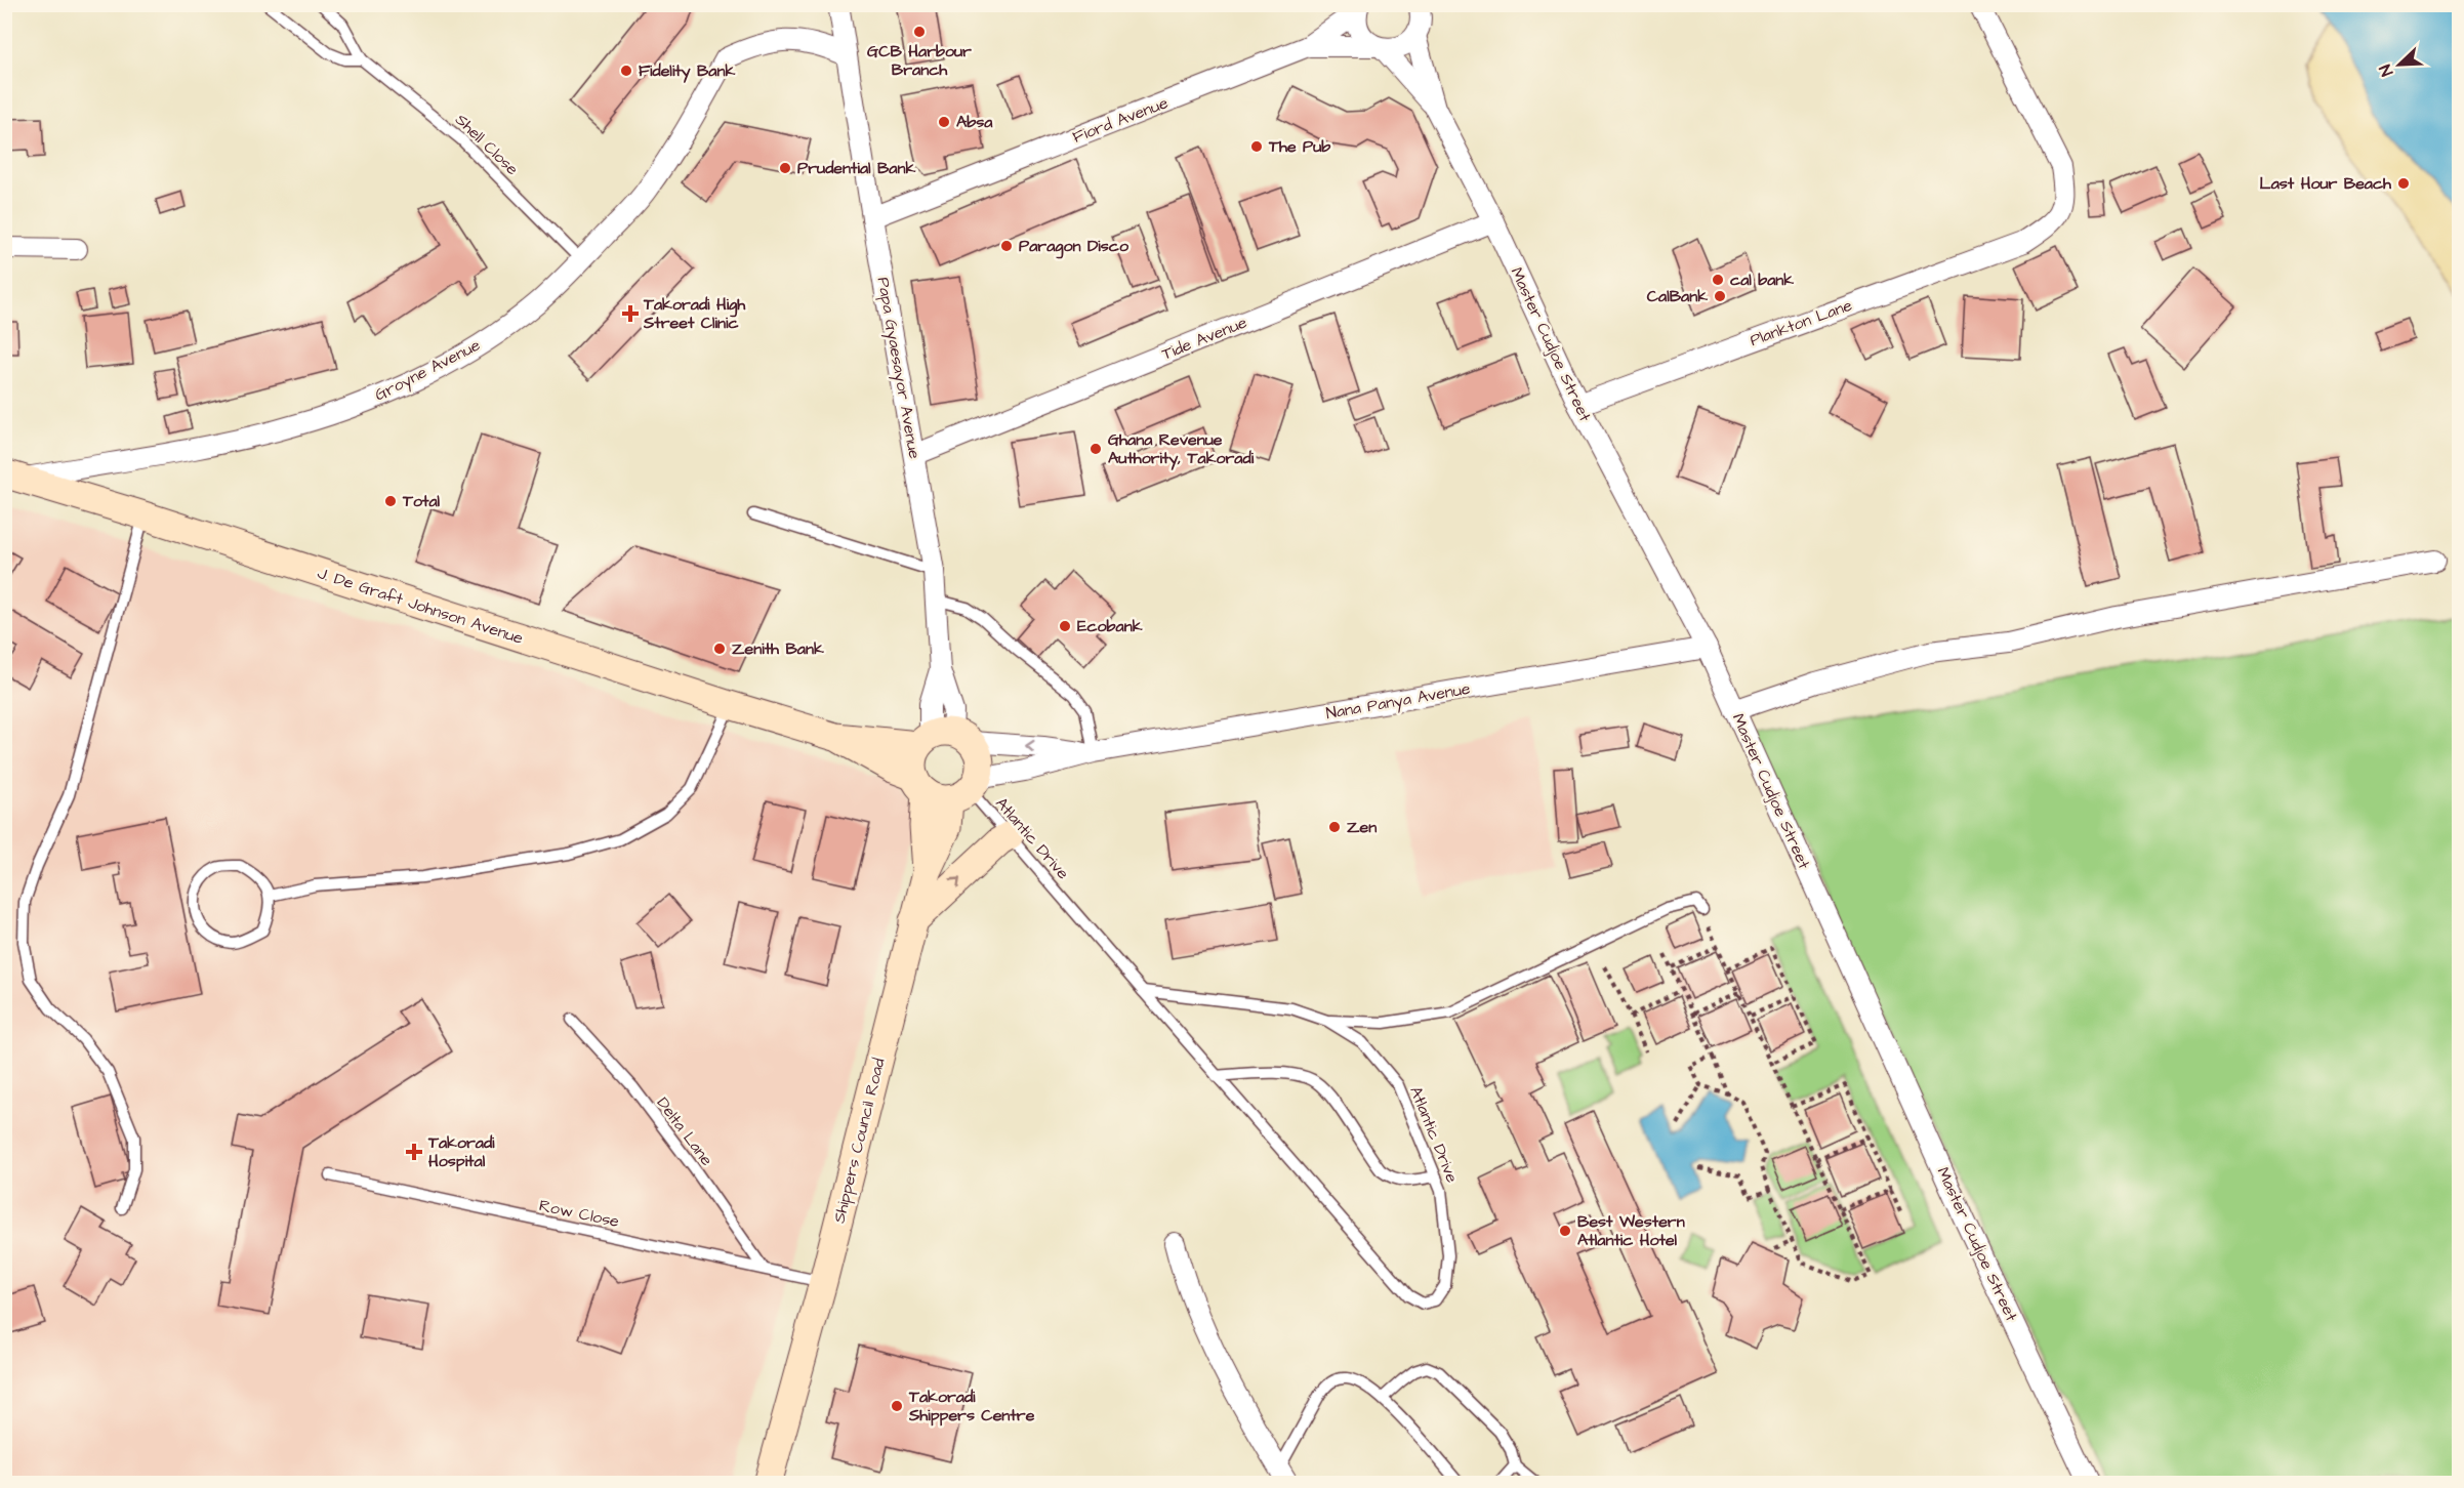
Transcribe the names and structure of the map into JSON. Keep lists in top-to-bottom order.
{
  "streets": {
    "street": [
      "Fiord Avenue",
      "Plankton Lane",
      "Tide Avenue",
      "Master Cudjoe Street",
      "Papa Gyaesayor Avenue",
      "Groyne Avenue",
      "J. De Graft Johnson Avenue",
      "Nana Panya Avenue",
      "Shippers Council Road"
    ],
    "lane": [
      "Shell Close",
      "Atlantic Drive",
      "Delta Lane",
      "Row Close"
    ]
  },
  "crossings": [
    ["Fiord Avenue", "Master Cudjoe Street"],
    ["Fiord Avenue", "Papa Gyaesayor Avenue"],
    ["Shell Close", "Groyne Avenue"],
    ["Plankton Lane", "Master Cudjoe Street"],
    ["Tide Avenue", "Master Cudjoe Street"],
    ["Tide Avenue", "Papa Gyaesayor Avenue"],
    ["Master Cudjoe Street", "Nana Panya Avenue"],
    ["Papa Gyaesayor Avenue", "Groyne Avenue"],
    ["Papa Gyaesayor Avenue", "J. De Graft Johnson Avenue"],
    ["Papa Gyaesayor Avenue", "Nana Panya Avenue"],
    ["Groyne Avenue", "J. De Graft Johnson Avenue"],
    ["J. De Graft Johnson Avenue", "Nana Panya Avenue"],
    ["J. De Graft Johnson Avenue", "Atlantic Drive"],
    ["J. De Graft Johnson Avenue", "Shippers Council Road"],
    ["Nana Panya Avenue", "Atlantic Drive"],
    ["Nana Panya Avenue", "Shippers Council Road"],
    ["Atlantic Drive", "Shippers Council Road"],
    ["Delta Lane", "Row Close"],
    ["Shippers Council Road", "Row Close"]
  ],
  "places": {
    "other": [
      "GCB Harbour Branch",
      "Fidelity Bank",
      "Absa",
      "The Pub",
      "Prudential Bank",
      "Last Hour Beach",
      "Paragon Disco",
      "cal bank",
      "CalBank",
      "Ghana Revenue Authority, Takoradi",
      "Total",
      "Ecobank",
      "Zenith Bank",
      "Zen",
      "Best Western Atlantic Hotel",
      "Takoradi Shippers Centre"
    ],
    "health": ["Takoradi High Street Clinic", "Takoradi Hospital"]
  },
  "north": "bottom left"
}
